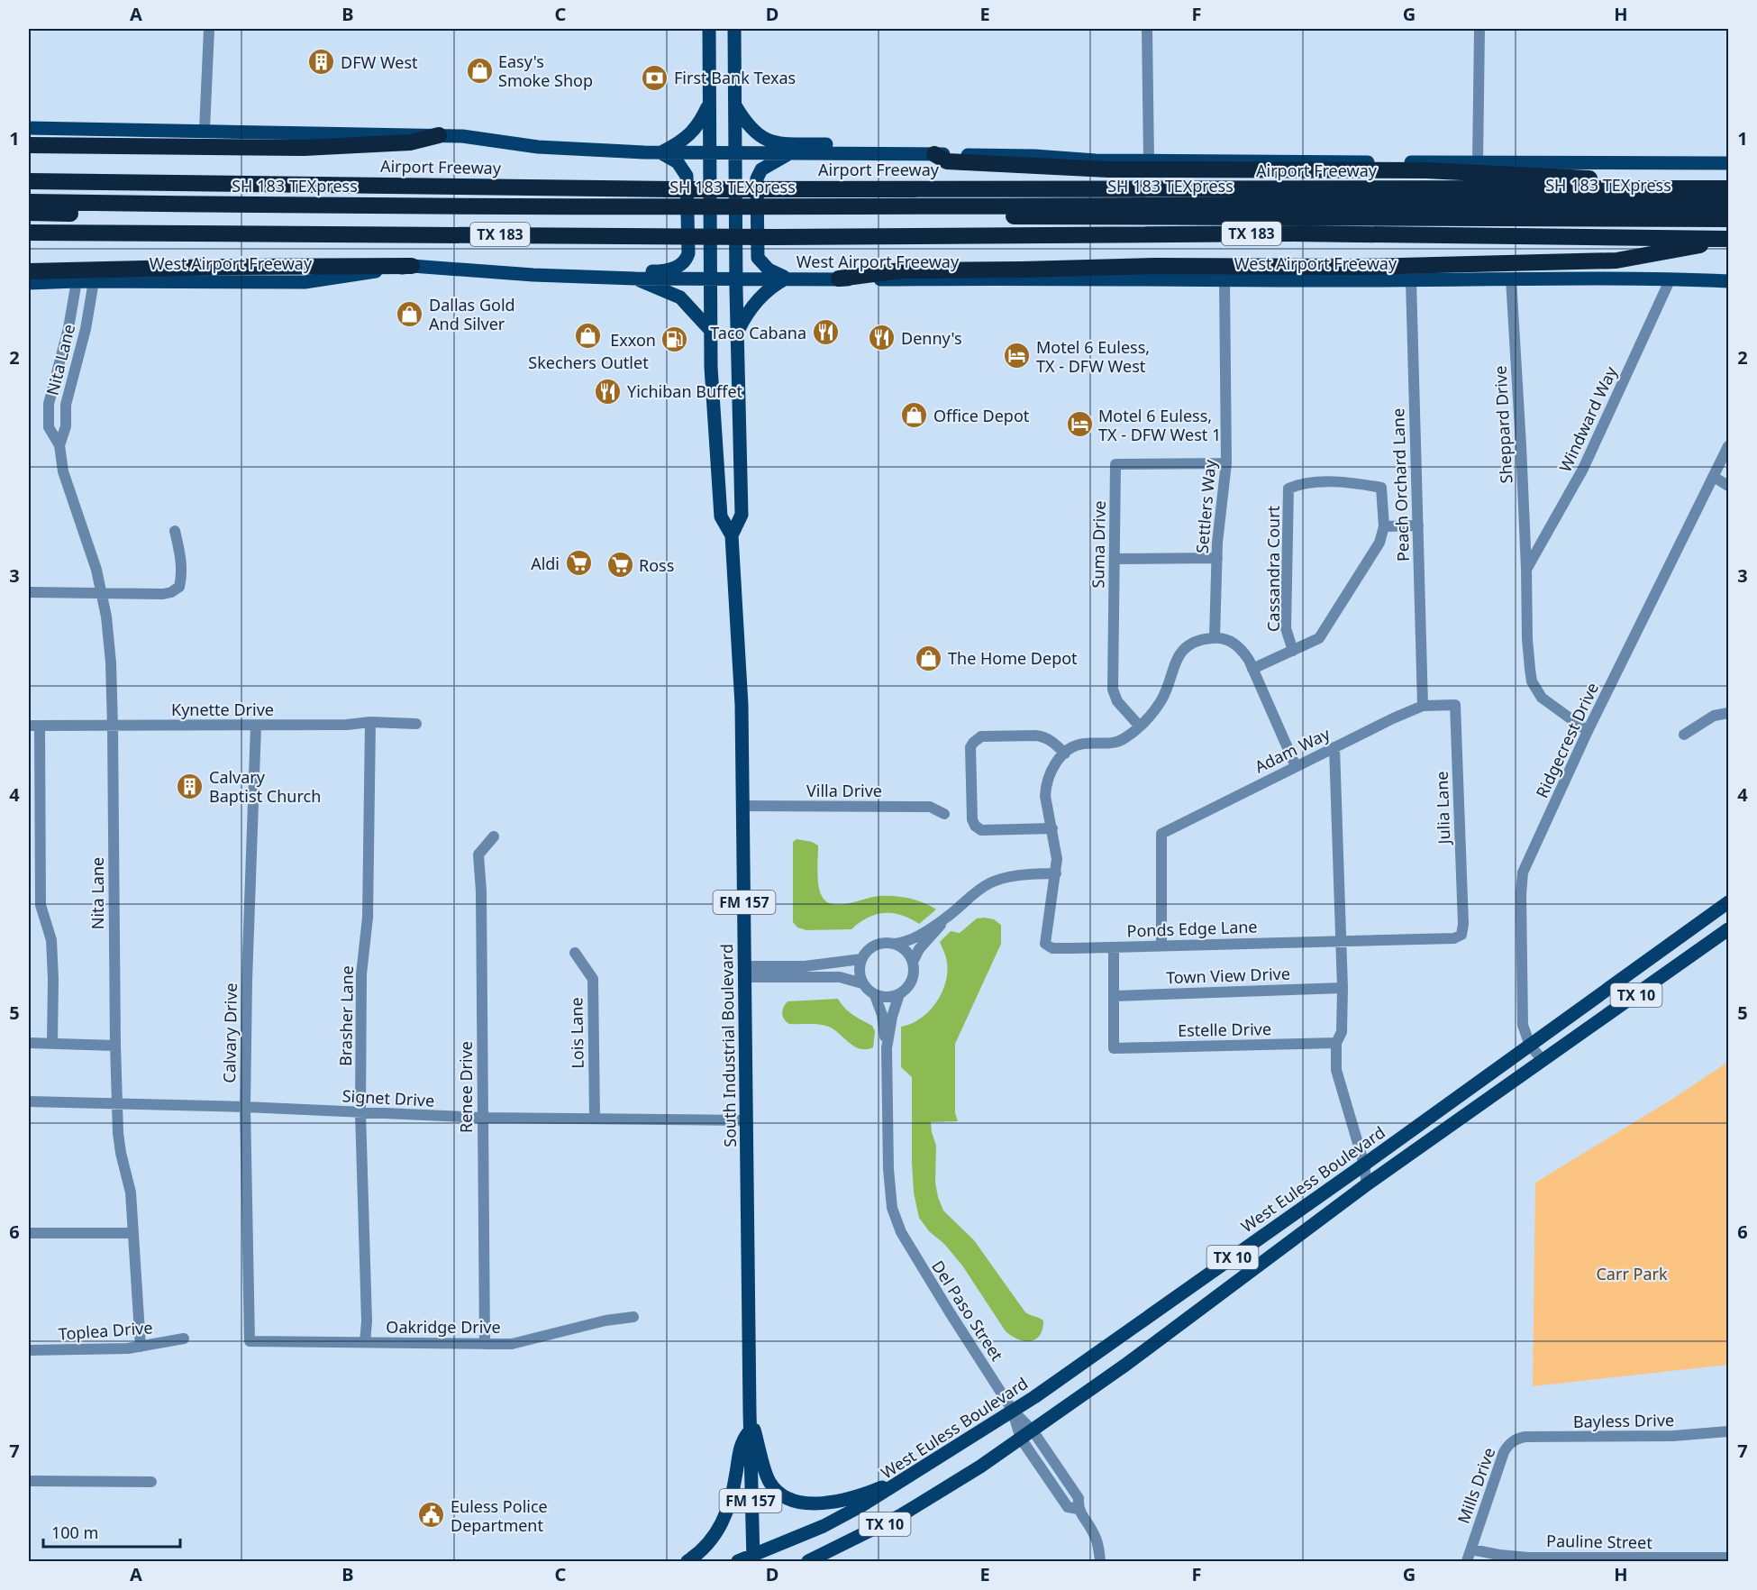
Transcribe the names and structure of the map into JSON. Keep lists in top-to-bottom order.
{
  "streets": {
    "highway": ["Airport Freeway", "SH 183 TEXpress", "TX 183"],
    "main road": [
      "West Airport Freeway",
      "FM 157",
      "TX 10",
      "South Industrial Boulevard",
      "West Euless Boulevard"
    ],
    "street": [
      "Nita Lane",
      "Windward Way",
      "Sheppard Drive",
      "Peach Orchard Lane",
      "Settlers Way",
      "Suma Drive",
      "Cassandra Court",
      "Kynette Drive",
      "Ridgecrest Drive",
      "Adam Way",
      "Villa Drive",
      "Julia Lane",
      "Ponds Edge Lane",
      "Town View Drive",
      "Brasher Lane",
      "Estelle Drive",
      "Calvary Drive",
      "Lois Lane",
      "Renee Drive",
      "Signet Drive",
      "Del Paso Street",
      "Oakridge Drive",
      "Toplea Drive",
      "Bayless Drive",
      "Mills Drive",
      "Pauline Street"
    ]
  },
  "crossings": [
    ["Airport Freeway", "SH 183 TEXpress"],
    ["Airport Freeway", "FM 157"],
    ["Airport Freeway", "South Industrial Boulevard"],
    ["West Airport Freeway", "Nita Lane"],
    ["West Airport Freeway", "Windward Way"],
    ["West Airport Freeway", "Sheppard Drive"],
    ["West Airport Freeway", "Peach Orchard Lane"],
    ["West Airport Freeway", "Settlers Way"],
    ["West Airport Freeway", "South Industrial Boulevard"],
    ["Nita Lane", "Kynette Drive"],
    ["Nita Lane", "Signet Drive"],
    ["Nita Lane", "Toplea Drive"],
    ["Windward Way", "Sheppard Drive"],
    ["Sheppard Drive", "Ridgecrest Drive"],
    ["Peach Orchard Lane", "Adam Way"],
    ["Peach Orchard Lane", "Julia Lane"],
    ["Settlers Way", "Suma Drive"],
    ["Kynette Drive", "Brasher Lane"],
    ["Kynette Drive", "Calvary Drive"],
    ["Ridgecrest Drive", "TX 10"],
    ["Ridgecrest Drive", "West Euless Boulevard"],
    ["Adam Way", "Julia Lane"],
    ["Adam Way", "Ponds Edge Lane"],
    ["Villa Drive", "South Industrial Boulevard"],
    ["Julia Lane", "Ponds Edge Lane"],
    ["FM 157", "South Industrial Boulevard"],
    ["Town View Drive", "Estelle Drive"],
    ["TX 10", "Del Paso Street"],
    ["Brasher Lane", "Signet Drive"],
    ["Brasher Lane", "Oakridge Drive"],
    ["Calvary Drive", "Signet Drive"],
    ["Calvary Drive", "Oakridge Drive"],
    ["Lois Lane", "Signet Drive"],
    ["South Industrial Boulevard", "Signet Drive"],
    ["South Industrial Boulevard", "West Euless Boulevard"],
    ["Renee Drive", "Signet Drive"],
    ["Renee Drive", "Oakridge Drive"],
    ["West Euless Boulevard", "Del Paso Street"],
    ["Bayless Drive", "Mills Drive"],
    ["Mills Drive", "Pauline Street"]
  ],
  "parks": ["Carr Park"],
  "places": {
    "building": ["DFW West", "Calvary Baptist Church"],
    "shop": [
      "Easy's Smoke Shop",
      "Dallas Gold And Silver",
      "Skechers Outlet",
      "Office Depot",
      "The Home Depot"
    ],
    "bank": ["First Bank Texas"],
    "restaurant": ["Taco Cabana", "Denny's", "Yichiban Buffet"],
    "fuel station": ["Exxon"],
    "hotel": ["Motel 6 Euless, TX - DFW West", "Motel 6 Euless, TX - DFW West 1"],
    "supermarket": ["Aldi", "Ross"],
    "public building": ["Euless Police Department"]
  },
  "scale_bar": "100 m",
  "grid": {
    "columns": [
      "A",
      "B",
      "C",
      "D",
      "E",
      "F",
      "G",
      "H"
    ],
    "rows": [
      "1",
      "2",
      "3",
      "4",
      "5",
      "6",
      "7"
    ]
  }
}
